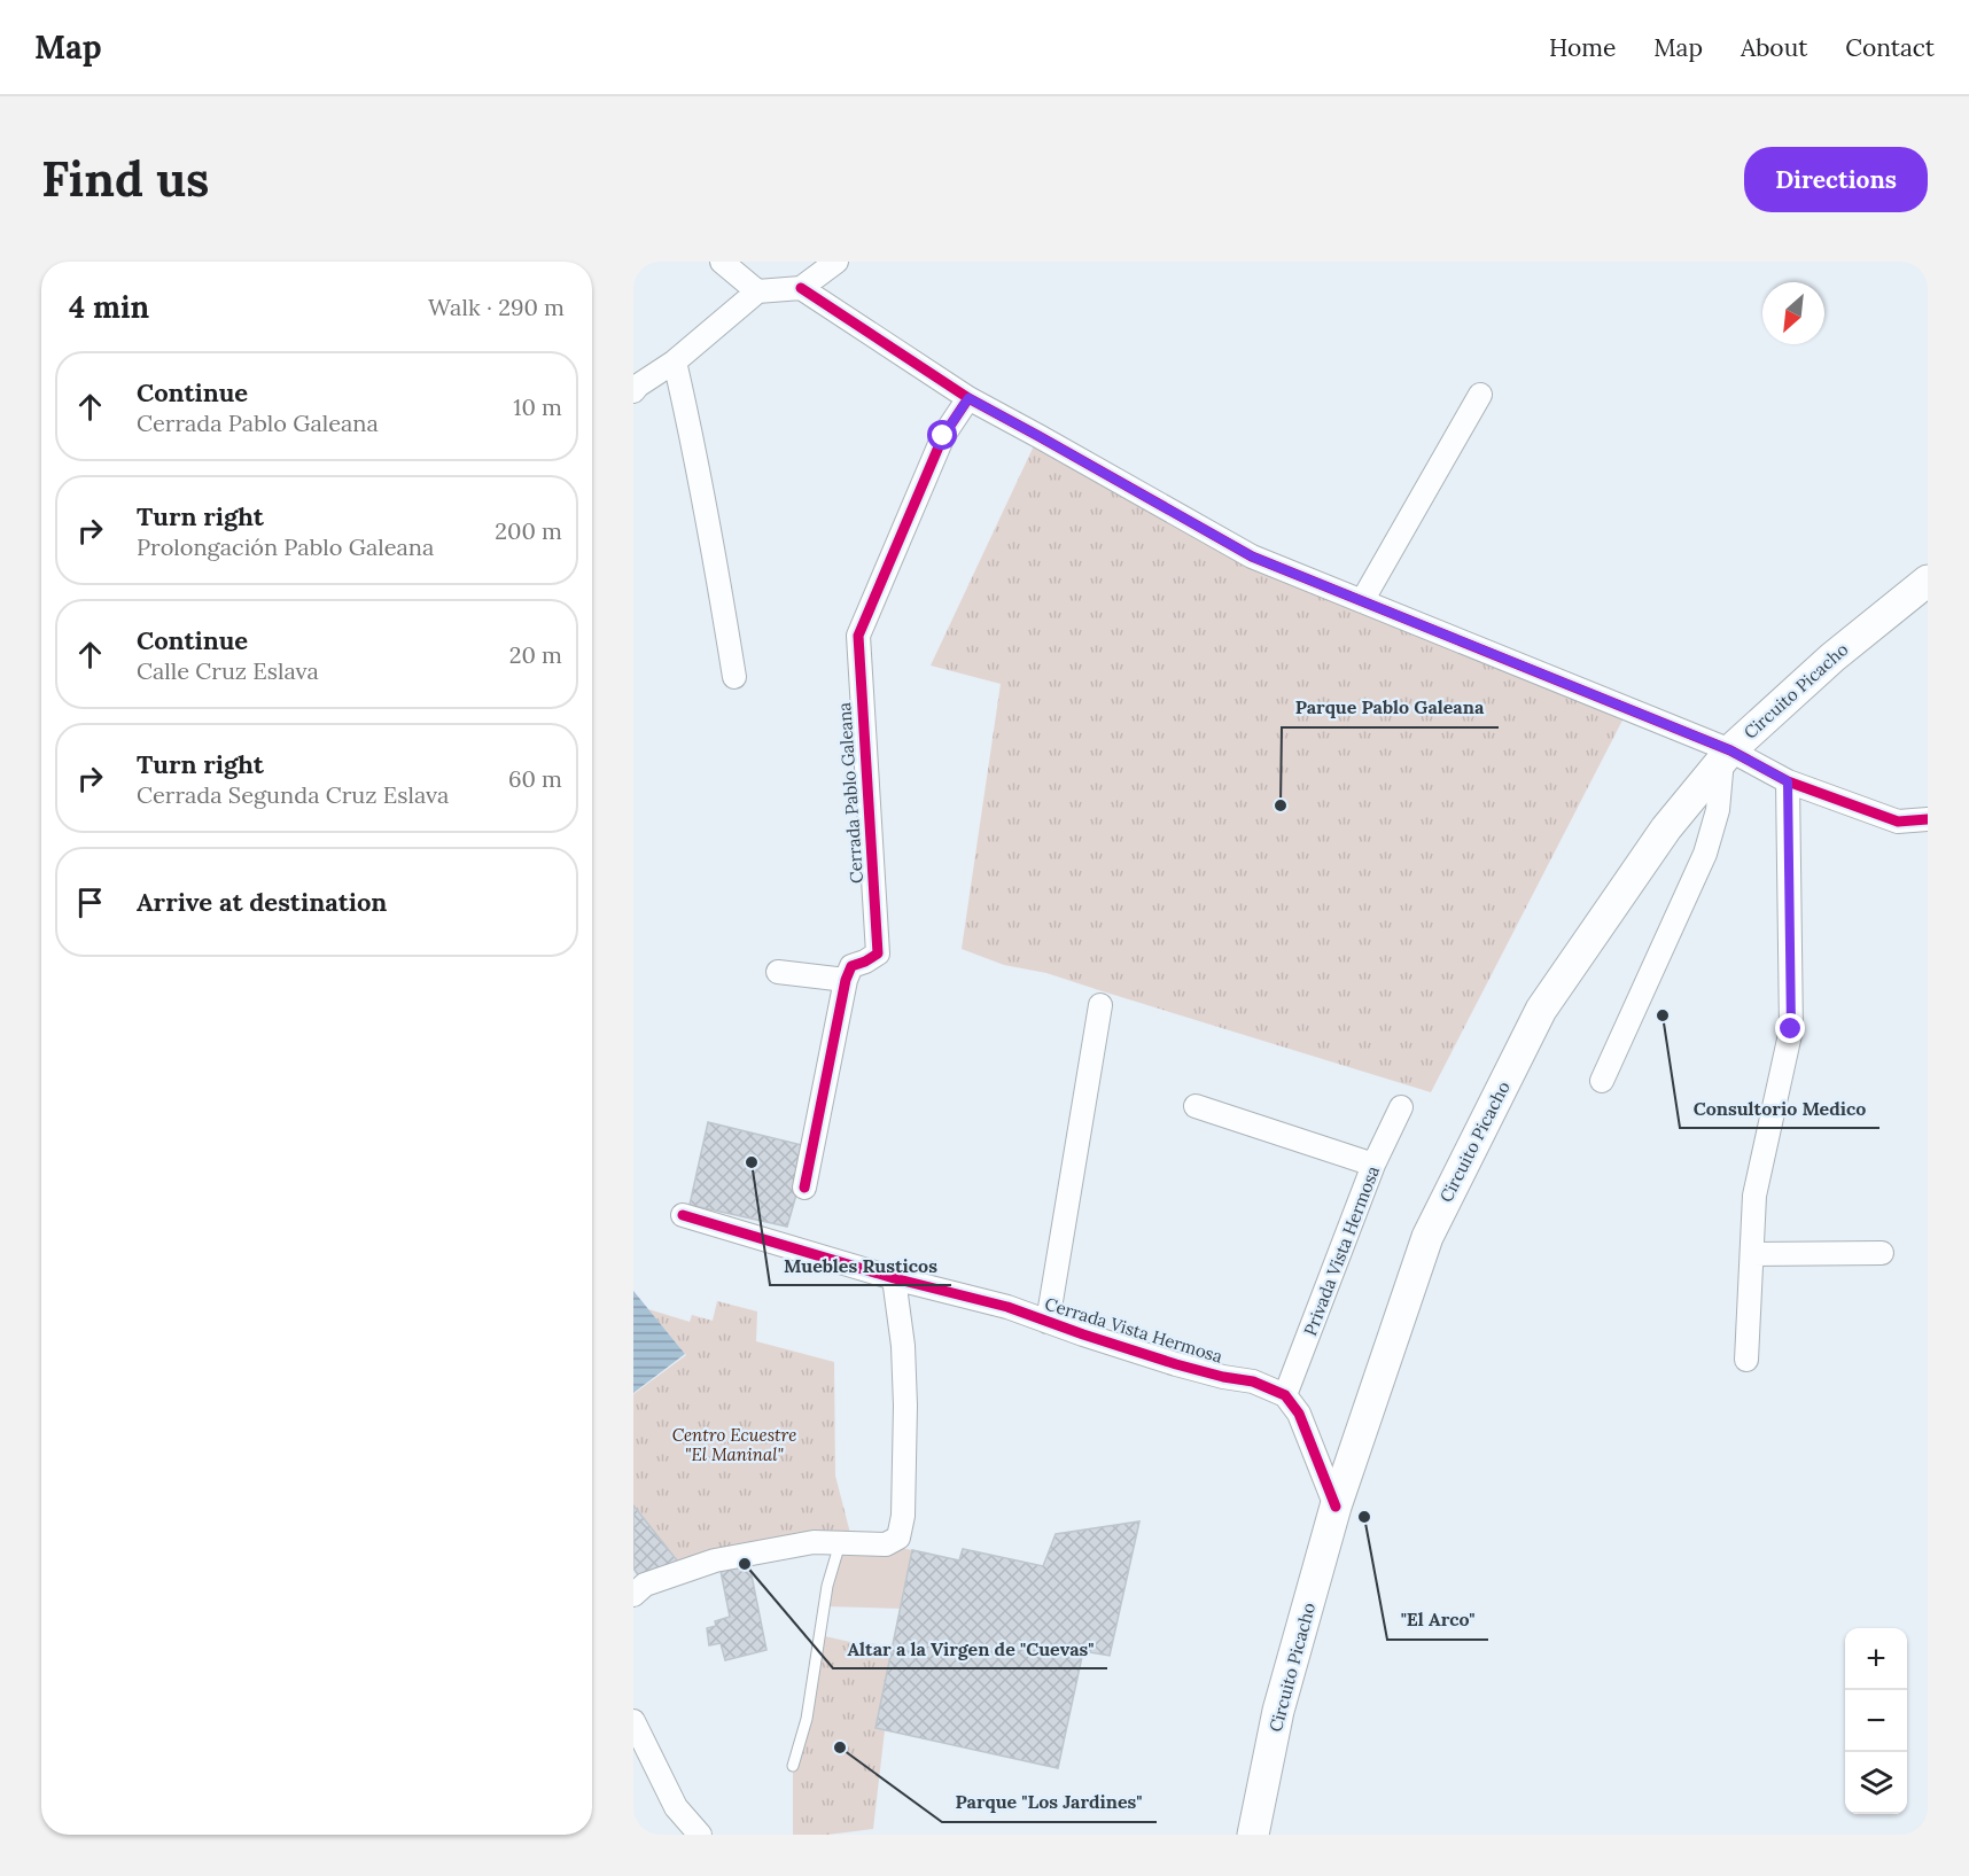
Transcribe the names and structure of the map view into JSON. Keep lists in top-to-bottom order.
{
  "streets": {
    "main road": ["Circuito Picacho"],
    "street": ["Cerrada Pablo Galeana", "Privada Vista Hermosa", "Cerrada Vista Hermosa"]
  },
  "crossings": [
    ["Privada Vista Hermosa", "Cerrada Vista Hermosa"]
  ],
  "parks": ["Centro Ecuestre \"El Maninal\""],
  "places": [
    "Parque Pablo Galeana",
    "Consultorio Medico",
    "Muebles Rusticos",
    "\"El Arco\"",
    "Altar a la Virgen de \"Cuevas\"",
    "Parque \"Los Jardines\""
  ],
  "north": "bottom left",
  "page": {
    "header": "Map",
    "nav": [
      "Home",
      "Map",
      "About",
      "Contact"
    ],
    "buttons": "Directions",
    "title": "Find us",
    "heading": ["4 min", "Walk · 290 m"],
    "list": [
      ["Continue", "Cerrada Pablo Galeana", "10 m"],
      ["Turn right", "Prolongación Pablo Galeana", "200 m"],
      ["Continue", "Calle Cruz Eslava", "20 m"],
      ["Turn right", "Cerrada Segunda Cruz Eslava", "60 m"],
      "Arrive at destination"
    ],
    "map_buttons": ["+", "−"]
  }
}
